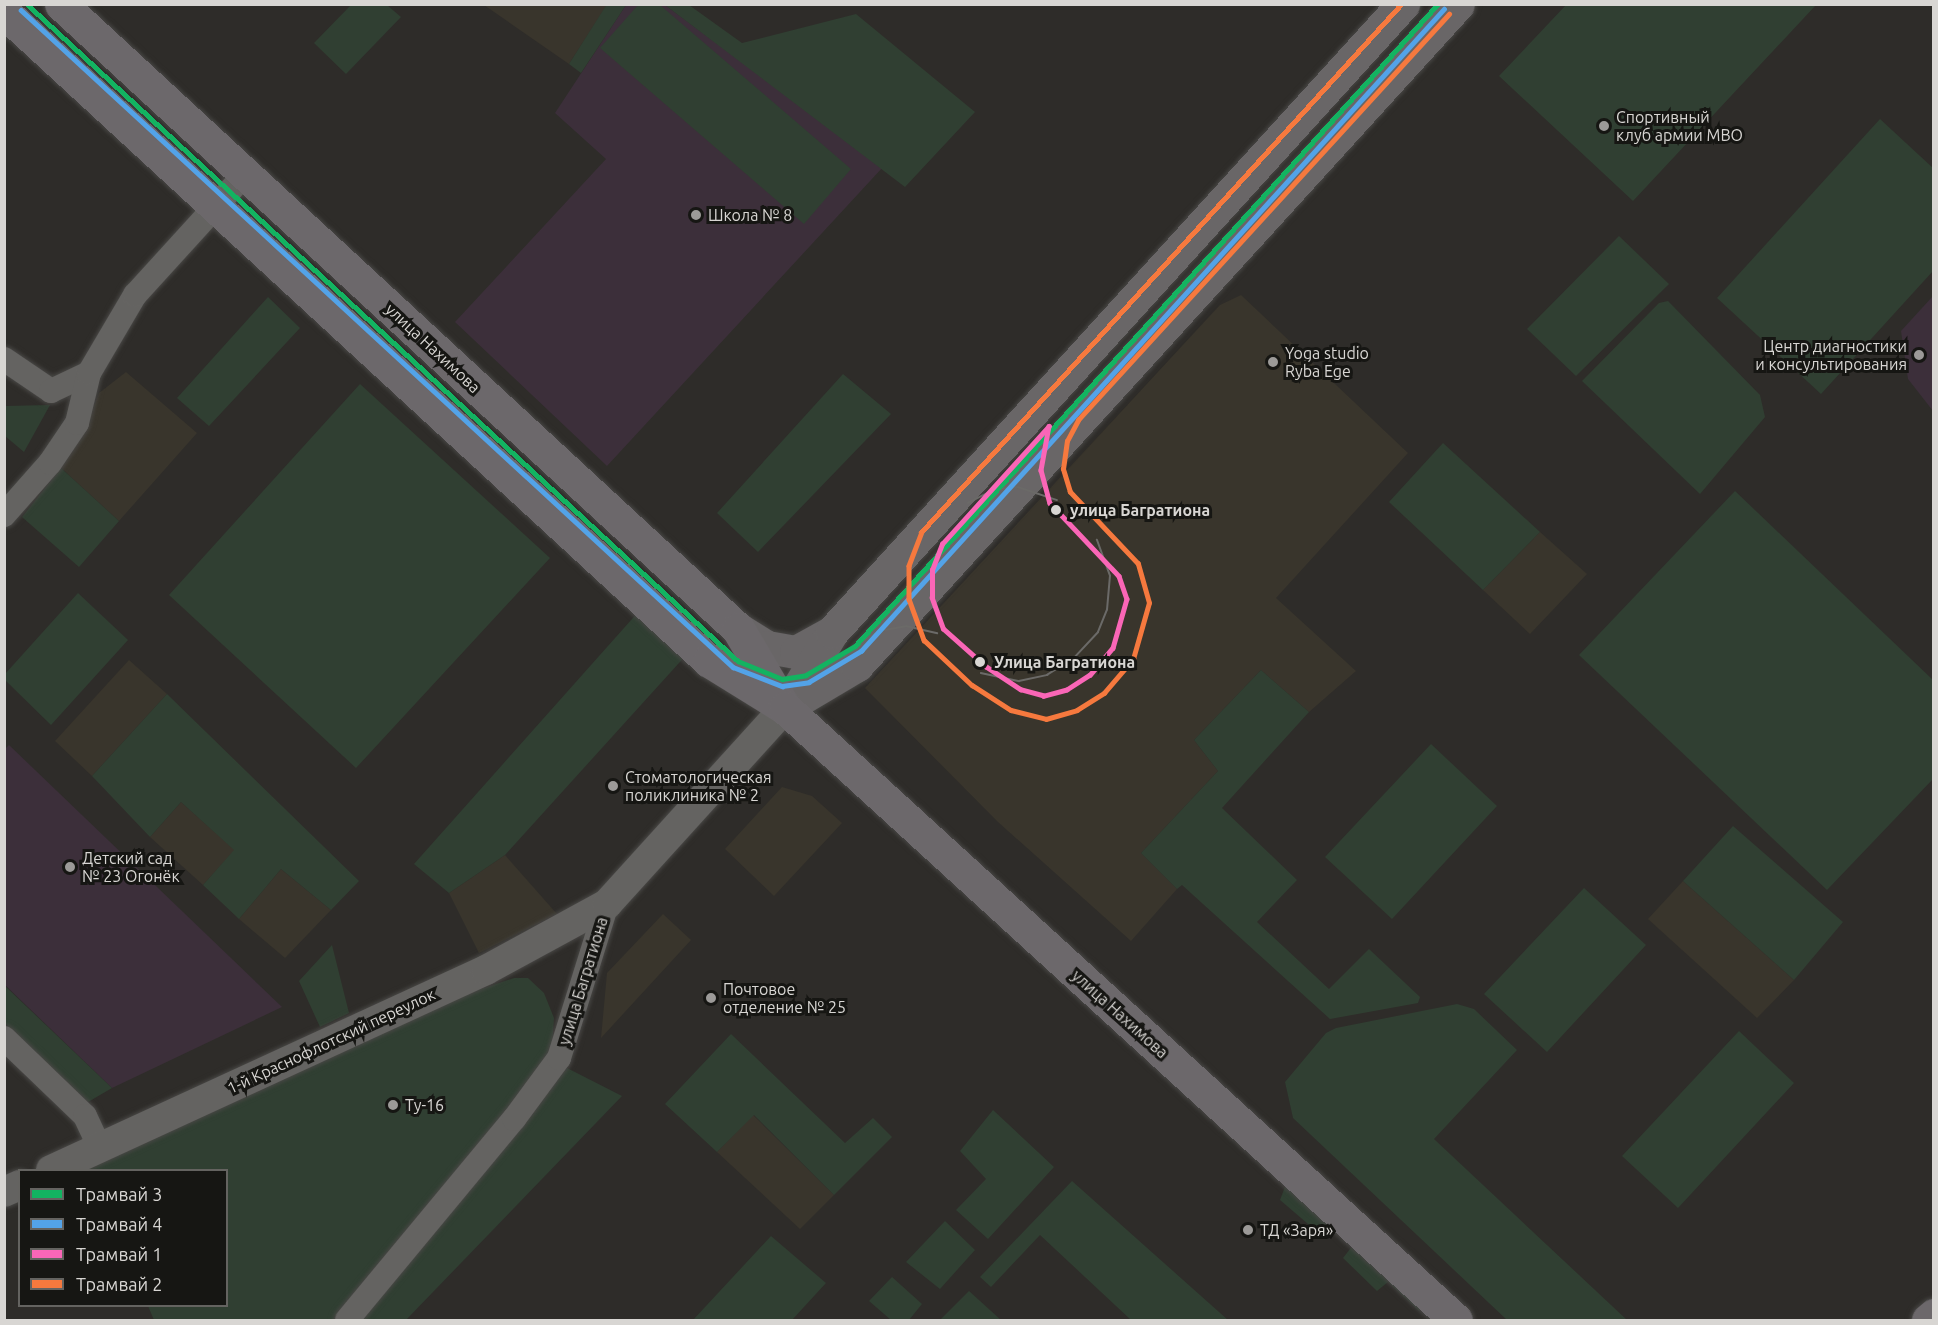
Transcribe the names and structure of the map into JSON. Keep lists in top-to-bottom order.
{
  "streets": {
    "main road": ["улица Нахимова", "улица Багратиона"],
    "street": ["1-й Краснофлотский переулок"]
  },
  "crossings": [
    ["улица Нахимова", "улица Багратиона"],
    ["улица Багратиона", "1-й Краснофлотский переулок"]
  ],
  "places": [
    "Спортивный клуб армии МВО",
    "Школа № 8",
    "Центр диагностики и консультирования",
    "Yoga studio Ryba Ege",
    "улица Багратиона",
    "Улица Багратиона",
    "Стоматологическая поликлиника № 2",
    "Детский сад № 23 Огонёк",
    "Почтовое отделение № 25",
    "Ту-16",
    "ТД «Заря»"
  ],
  "lines": [
    "tram line 3",
    "tram line 2",
    "tram line 4",
    "tram line 1"
  ],
  "legend": [
    "Трамвай 3",
    "Трамвай 4",
    "Трамвай 1",
    "Трамвай 2"
  ]
}
